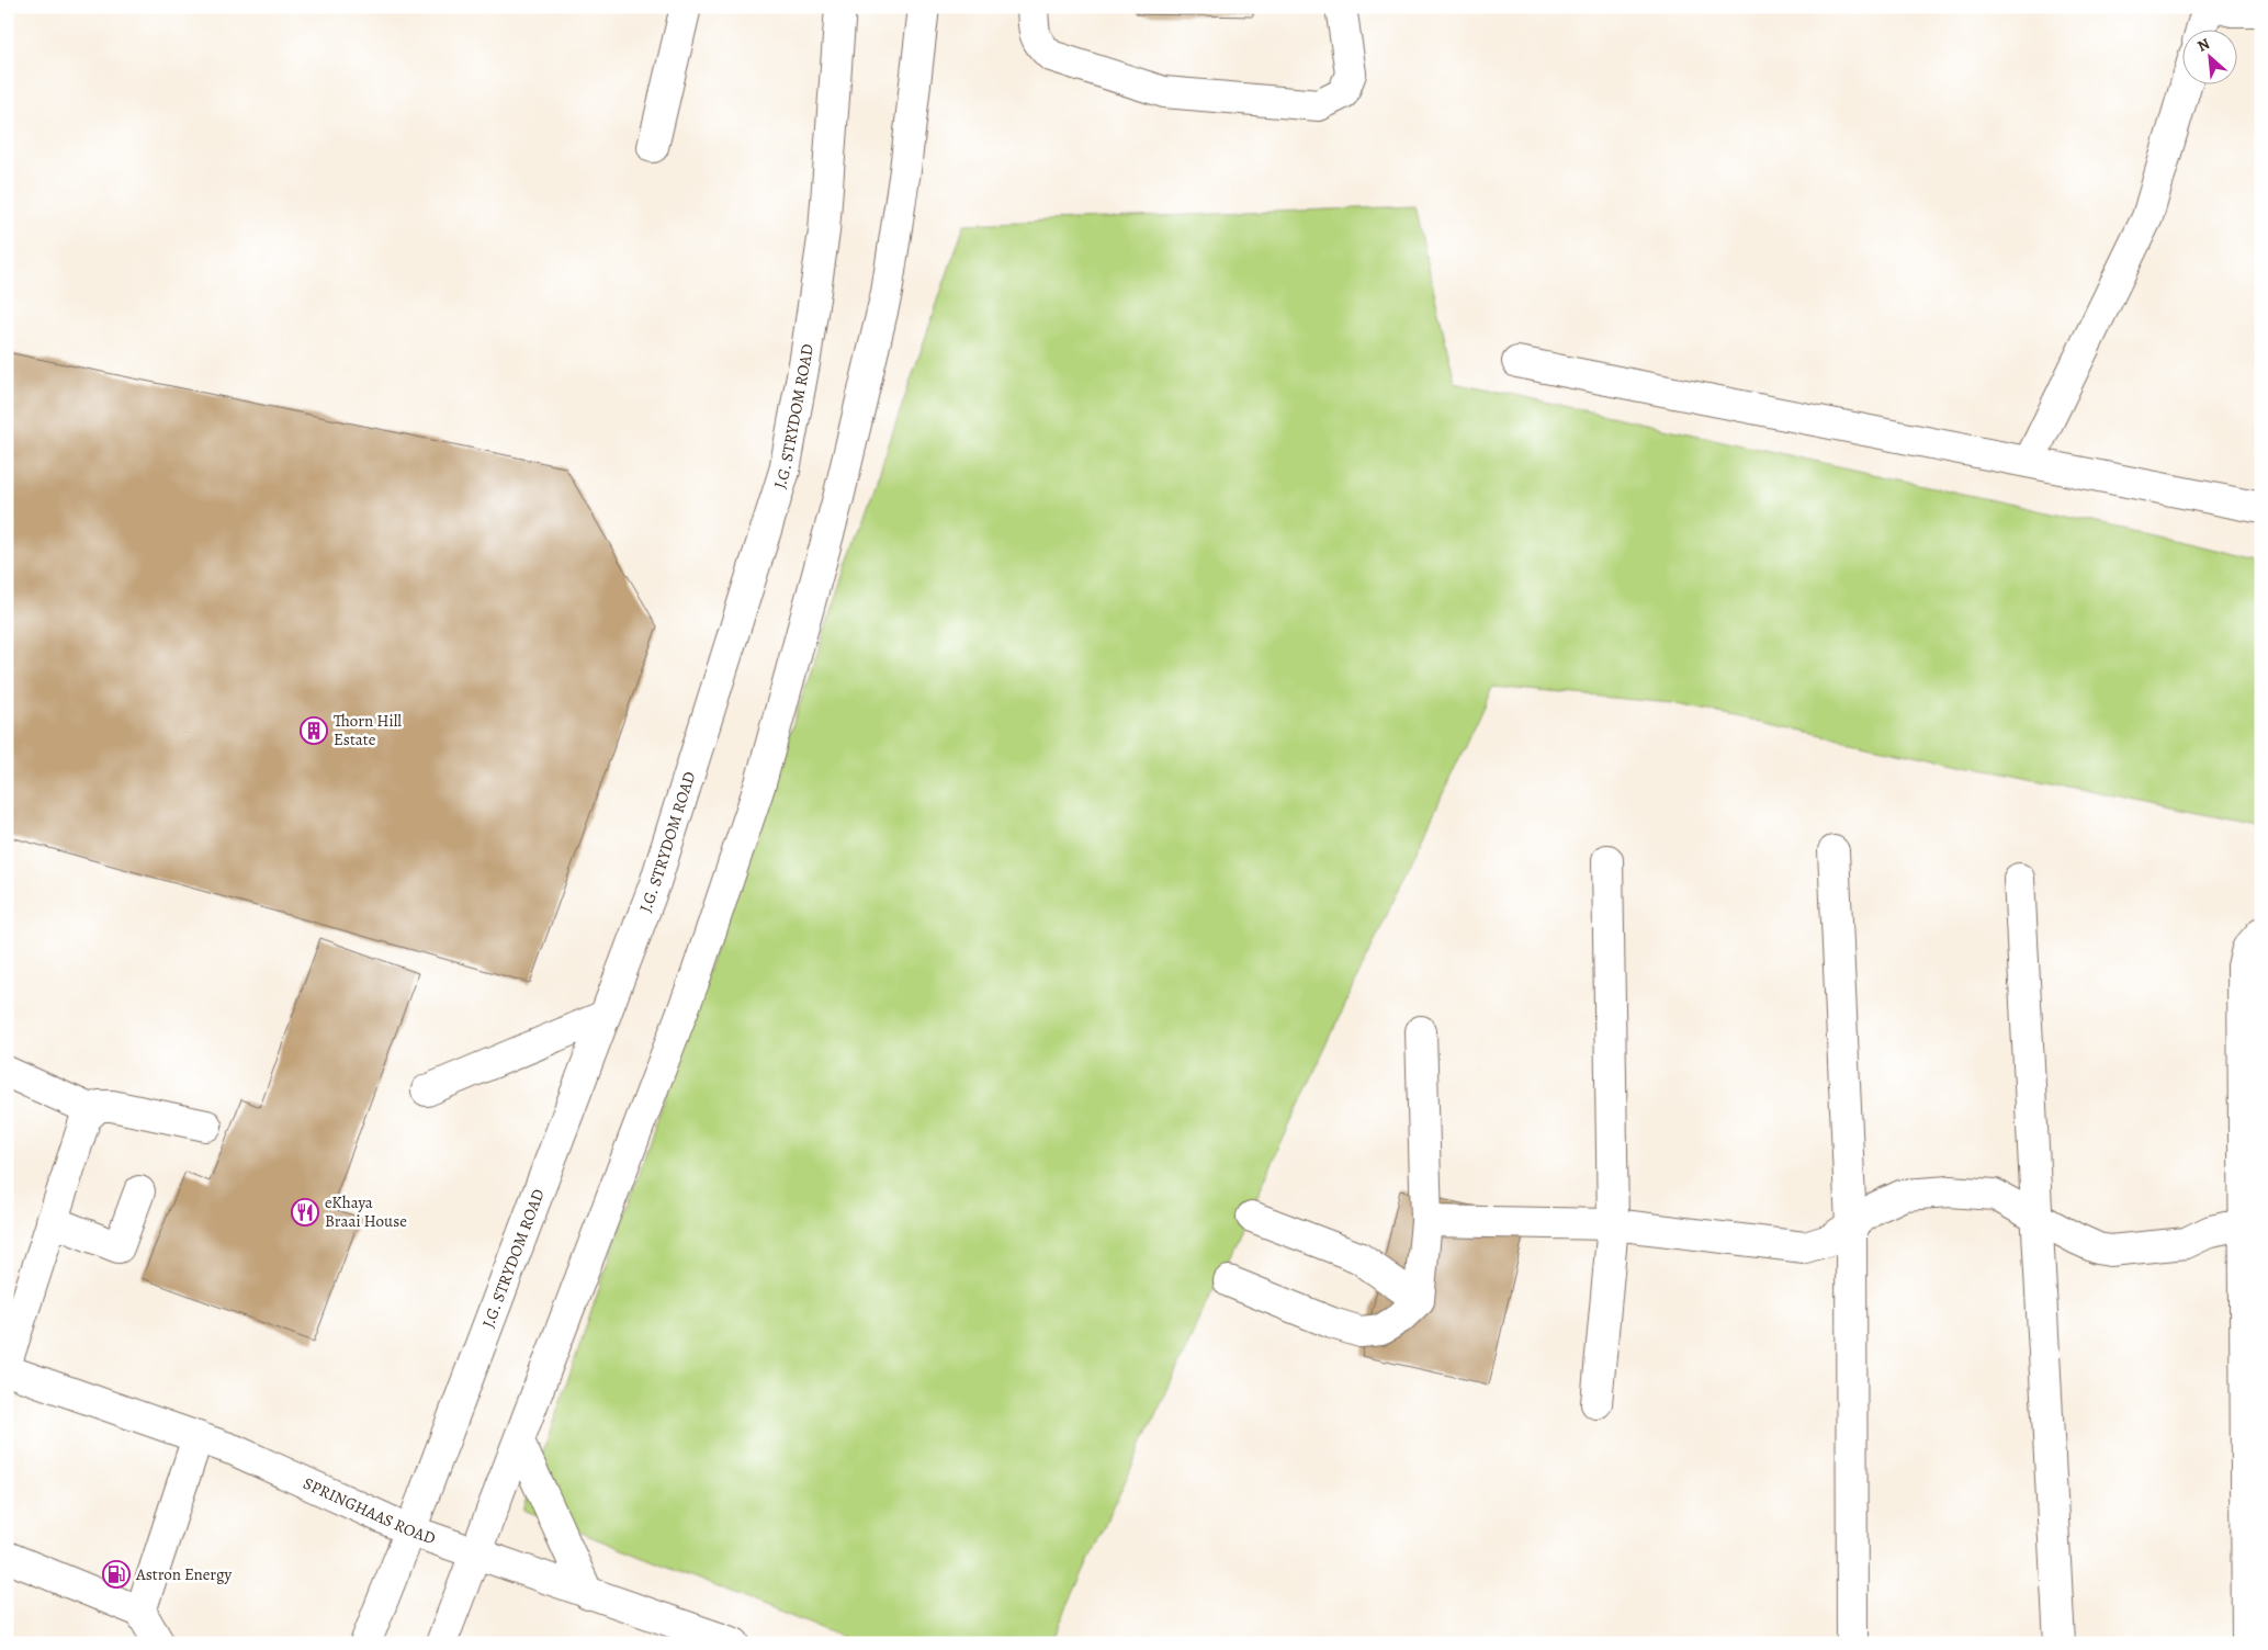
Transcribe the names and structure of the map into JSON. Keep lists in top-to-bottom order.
{
  "streets": {
    "street": ["J.G. STRYDOM ROAD", "SPRINGHAAS ROAD"]
  },
  "crossings": [
    ["J.G. STRYDOM ROAD", "SPRINGHAAS ROAD"]
  ],
  "places": {
    "building": ["Thorn Hill Estate"],
    "restaurant": ["eKhaya Braai House"],
    "fuel station": ["Astron Energy"]
  },
  "north": "top left"
}
